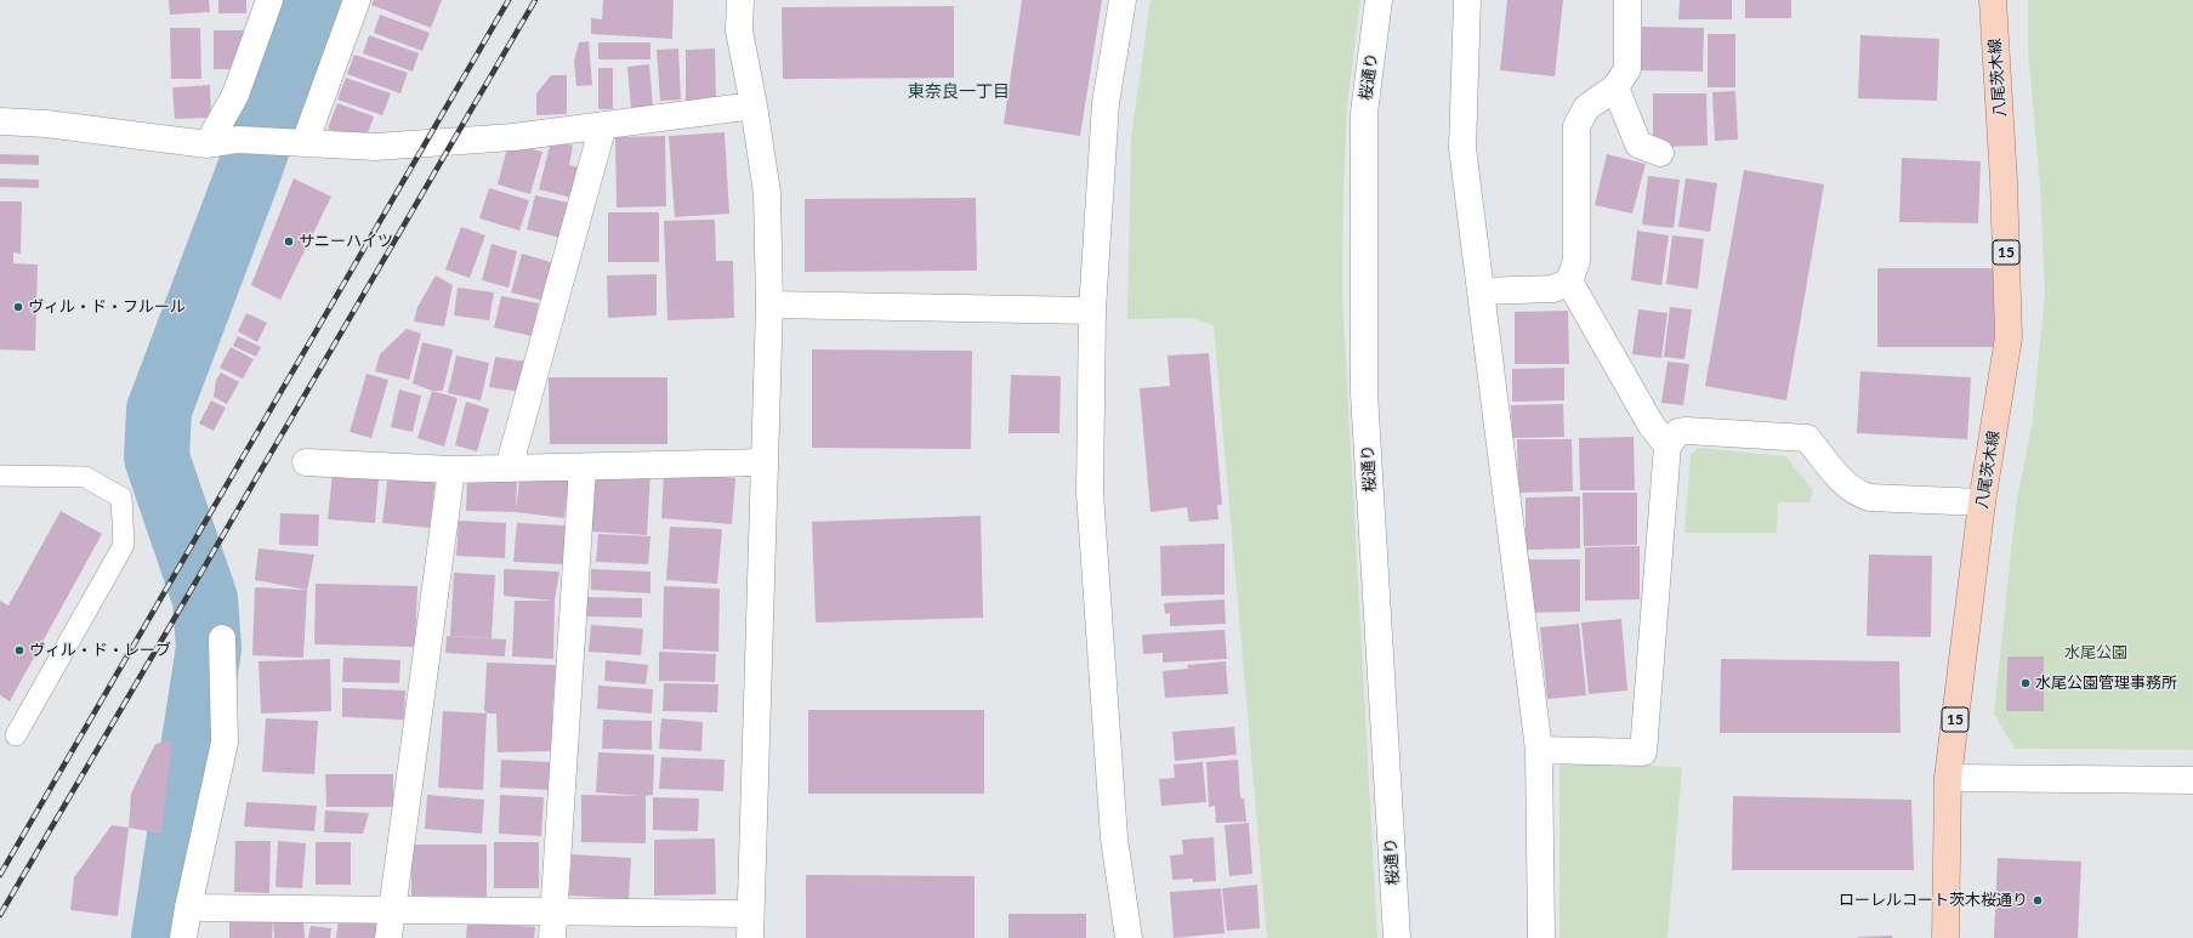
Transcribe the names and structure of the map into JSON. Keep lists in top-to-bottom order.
{
  "streets": {
    "main road": ["八尾茨木線", "15"],
    "street": ["桜通り"]
  },
  "districts": ["東奈良一丁目"],
  "parks": ["水尾公園"],
  "places": [
    "サニーハイツ",
    "ヴィル・ド・フルール",
    "ヴィル・ド・レーブ",
    "水尾公園管理事務所",
    "ローレルコート茨木桜通り"
  ]
}
